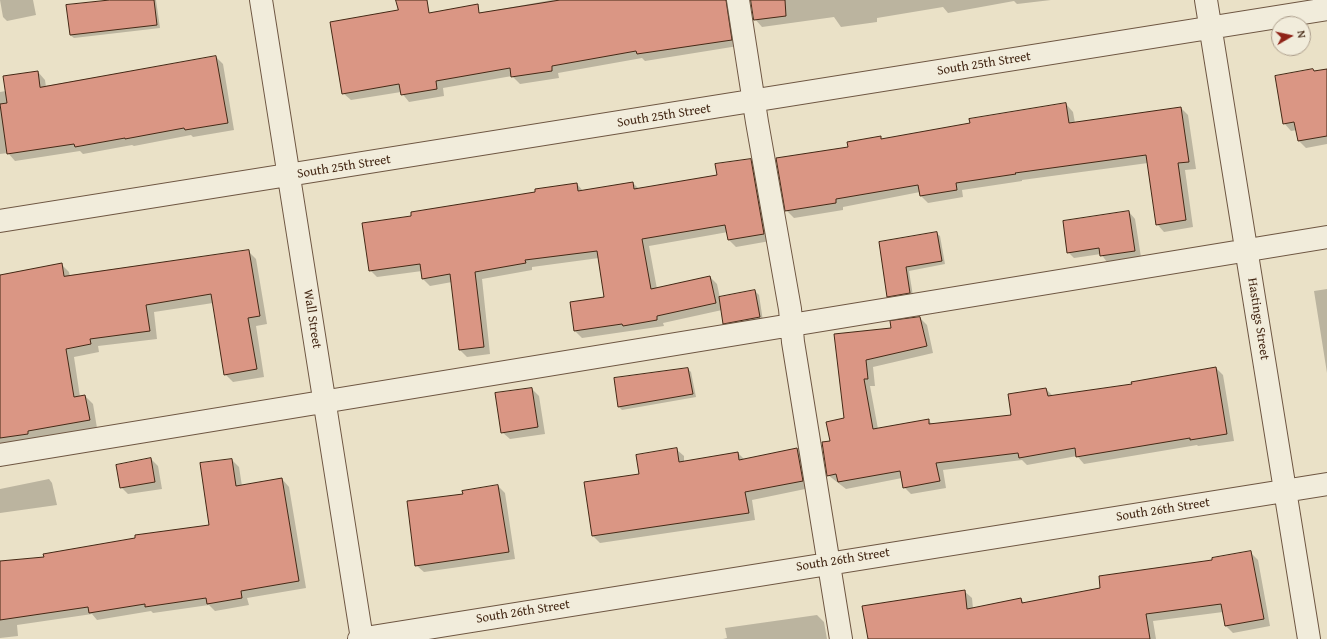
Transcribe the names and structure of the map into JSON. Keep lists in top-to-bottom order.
{
  "streets": {
    "street": [
      "South 25th Street",
      "Wall Street",
      "Hastings Street",
      "South 26th Street"
    ]
  },
  "crossings": [
    ["South 25th Street", "Wall Street"],
    ["South 25th Street", "Hastings Street"],
    ["Wall Street", "South 26th Street"],
    ["Hastings Street", "South 26th Street"]
  ],
  "north": "right"
}
